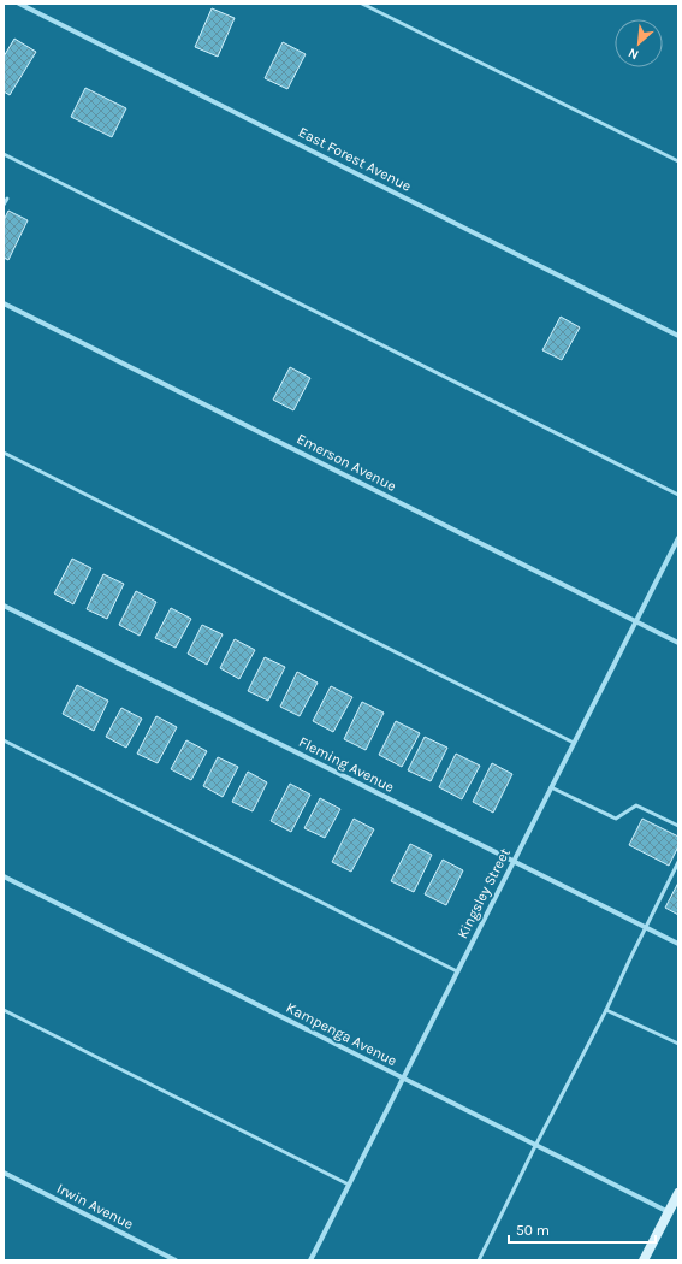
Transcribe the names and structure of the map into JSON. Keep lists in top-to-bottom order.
{
  "streets": {
    "street": [
      "East Forest Avenue",
      "Emerson Avenue",
      "Fleming Avenue",
      "Kingsley Street",
      "Kampenga Avenue",
      "Irwin Avenue"
    ]
  },
  "crossings": [
    ["Emerson Avenue", "Kingsley Street"],
    ["Fleming Avenue", "Kingsley Street"],
    ["Kingsley Street", "Kampenga Avenue"]
  ],
  "scale_bar": "50 m",
  "north": "bottom left"
}
